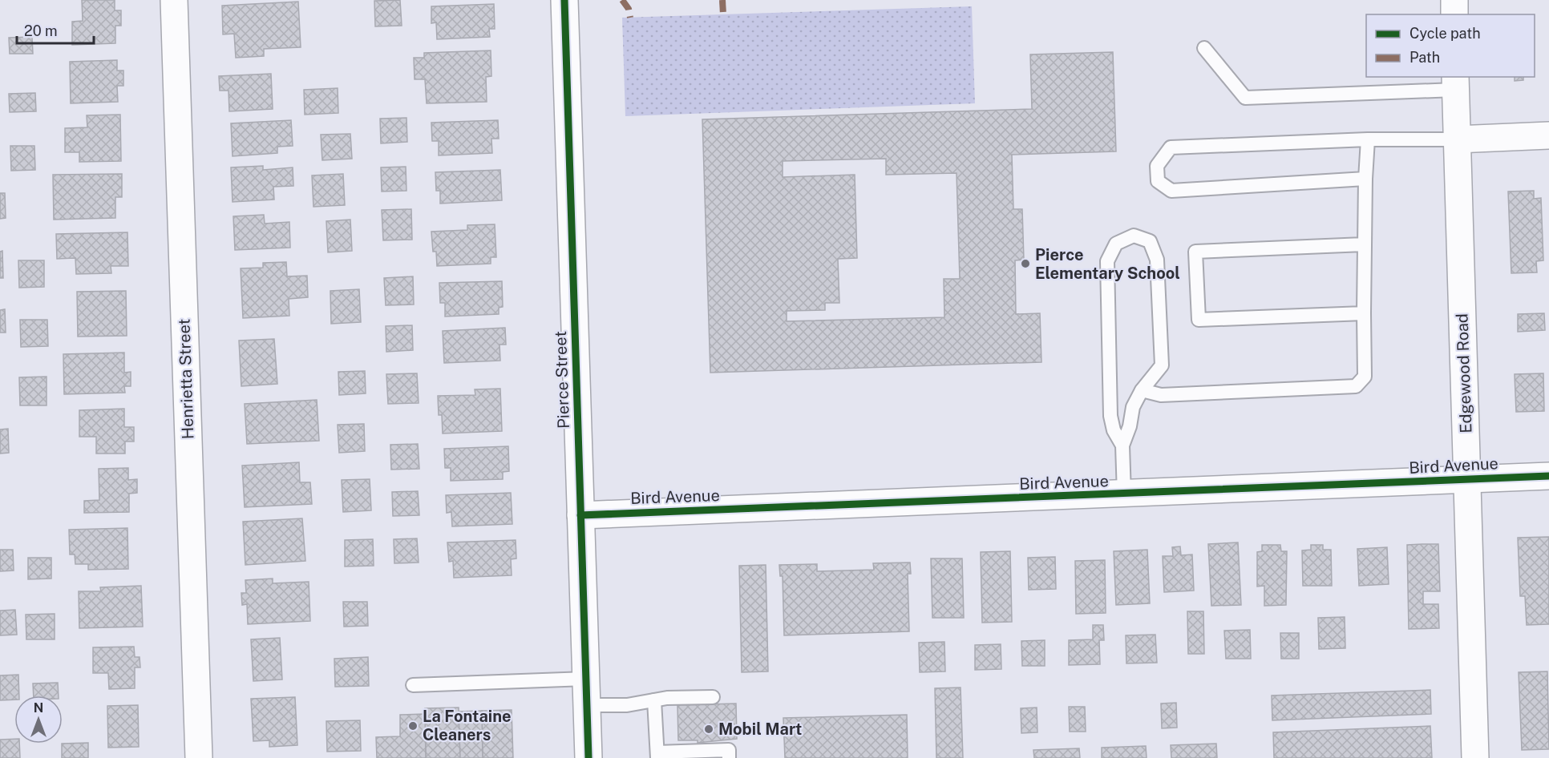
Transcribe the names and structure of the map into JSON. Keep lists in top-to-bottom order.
{
  "streets": {
    "street": [
      "Edgewood Road",
      "Henrietta Street",
      "Pierce Street",
      "Bird Avenue"
    ]
  },
  "crossings": [
    ["Edgewood Road", "Bird Avenue"],
    ["Pierce Street", "Bird Avenue"]
  ],
  "places": ["Pierce Elementary School", "La Fontaine Cleaners", "Mobil Mart"],
  "legend": ["Cycle path", "Path"],
  "scale_bar": "20 m",
  "north": "top"
}
